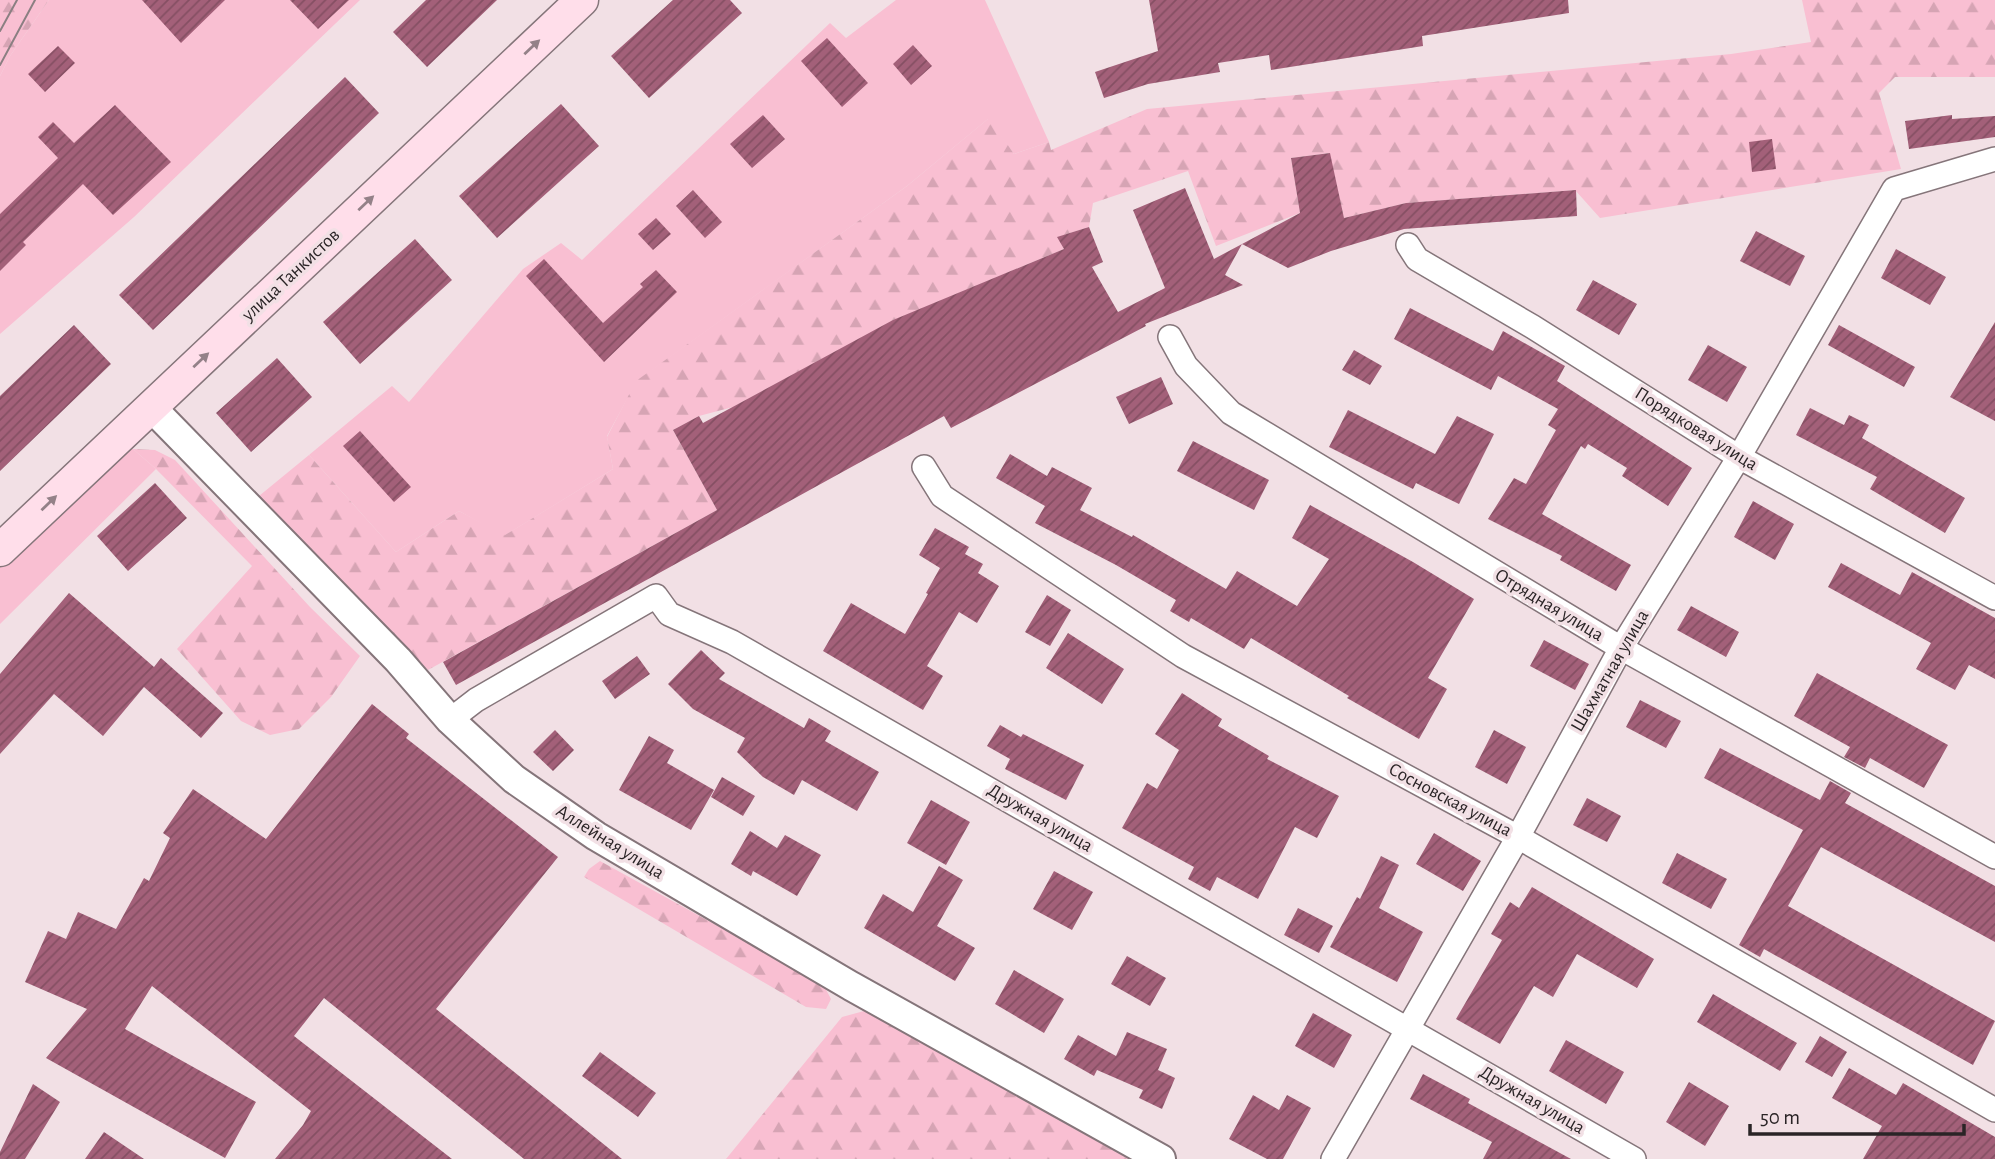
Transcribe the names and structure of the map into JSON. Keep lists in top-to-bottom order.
{
  "streets": {
    "main road": ["улица Танкистов"],
    "street": [
      "Порядковая улица",
      "Отрядная улица",
      "Шахматная улица",
      "Сосновская улица",
      "Дружная улица",
      "Аллейная улица"
    ]
  },
  "crossings": [
    ["улица Танкистов", "Аллейная улица"],
    ["Порядковая улица", "Шахматная улица"],
    ["Отрядная улица", "Шахматная улица"],
    ["Шахматная улица", "Сосновская улица"],
    ["Шахматная улица", "Дружная улица"],
    ["Дружная улица", "Аллейная улица"]
  ],
  "one_way": ["улица Танкистов"],
  "scale_bar": "50 m"
}
